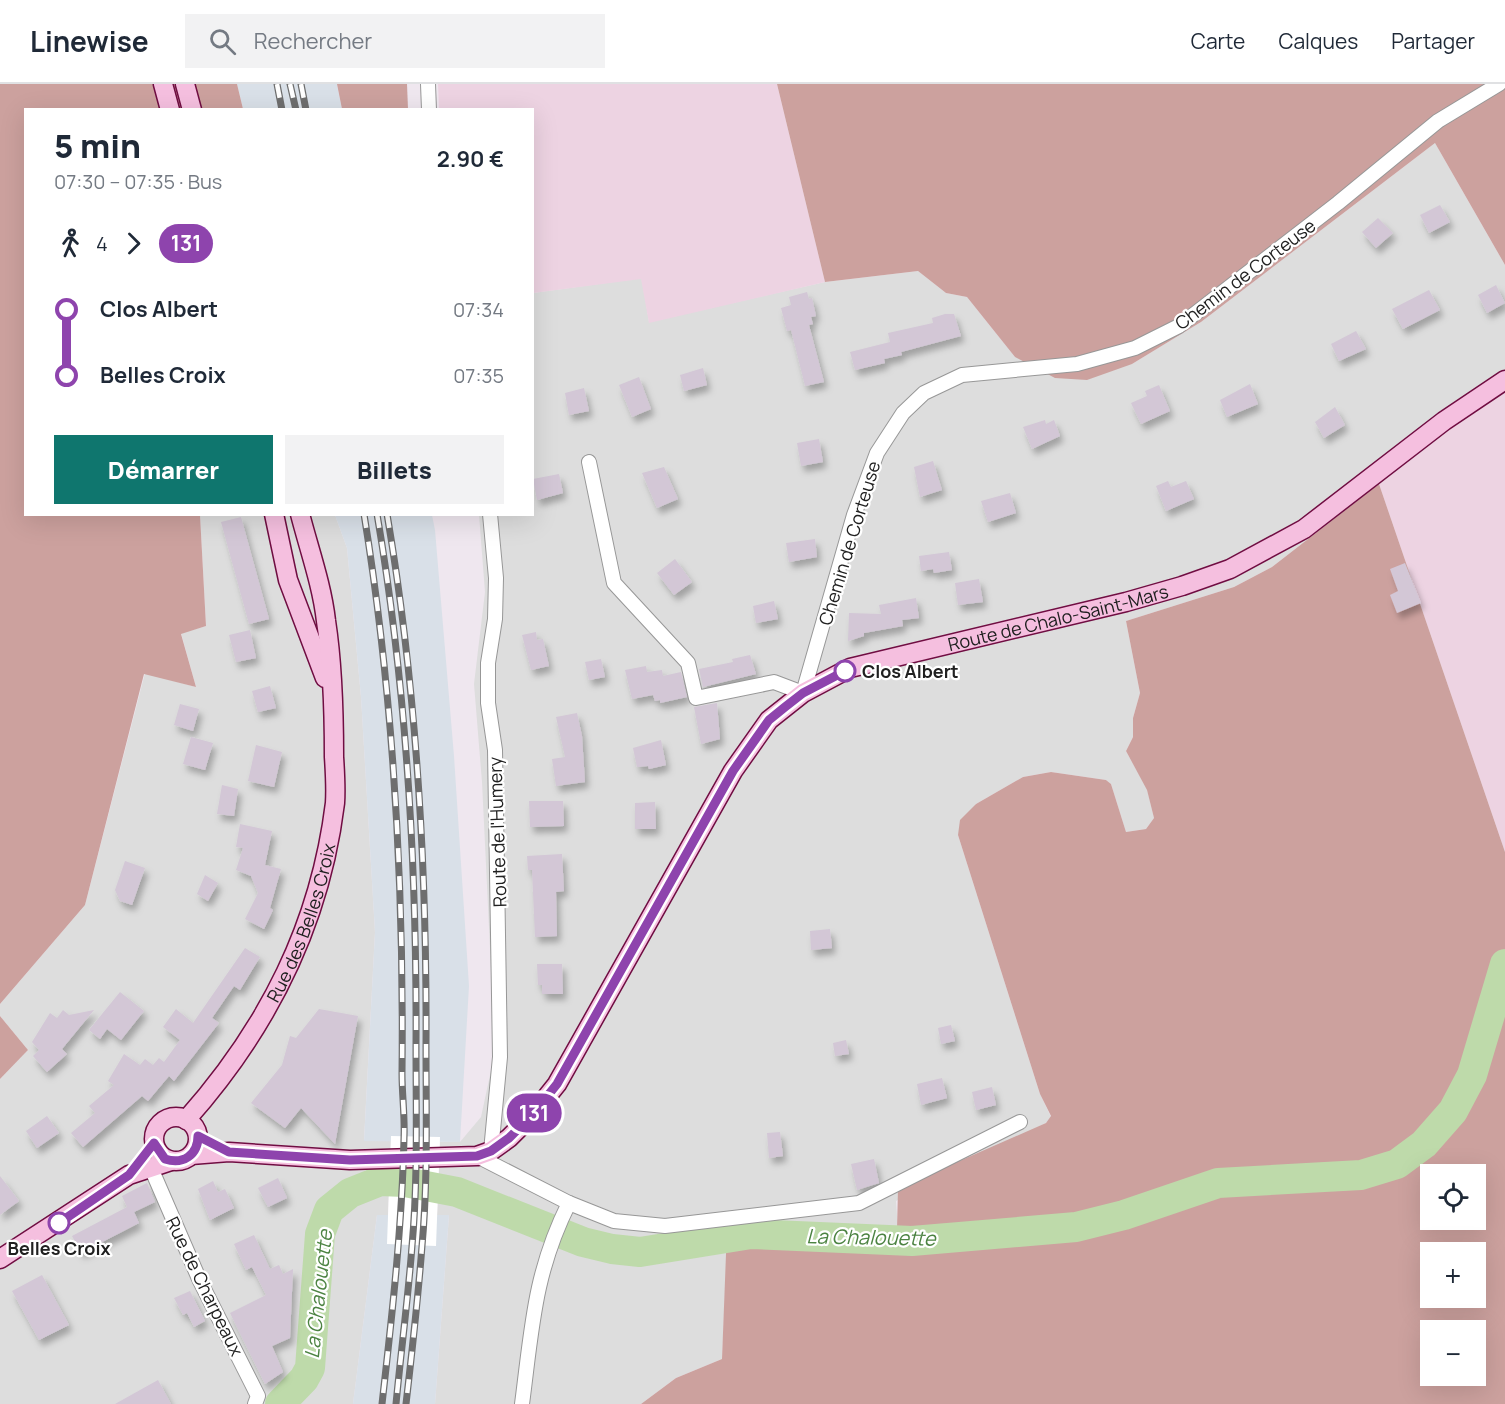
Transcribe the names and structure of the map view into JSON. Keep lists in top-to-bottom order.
{
  "streets": {
    "main road": ["Route de Chalo-Saint-Mars", "Rue des Belles Croix"],
    "street": ["Chemin de Corteuse", "Route de l'Humery", "Rue de Charpeaux"]
  },
  "crossings": [
    ["Chemin de Corteuse", "Route de Chalo-Saint-Mars"],
    ["Route de Chalo-Saint-Mars", "Route de l'Humery"]
  ],
  "water": ["La Chalouette"],
  "places": ["Clos Albert", "Belles Croix"],
  "lines": ["bus line 131"],
  "page": {
    "header": "Linewise",
    "search": "Rechercher",
    "nav": ["Carte", "Calques", "Partager"],
    "on_map": "131",
    "heading": ["5 min", "07:30 – 07:35 · Bus", "2.90 €"],
    "legs": ["4", "131"],
    "list": [
      {
        "name": "Clos Albert",
        "value": "07:34"
      },
      {
        "name": "Belles Croix",
        "value": "07:35"
      }
    ],
    "buttons": ["Démarrer", "Billets"],
    "map_buttons": ["+", "−"]
  }
}
